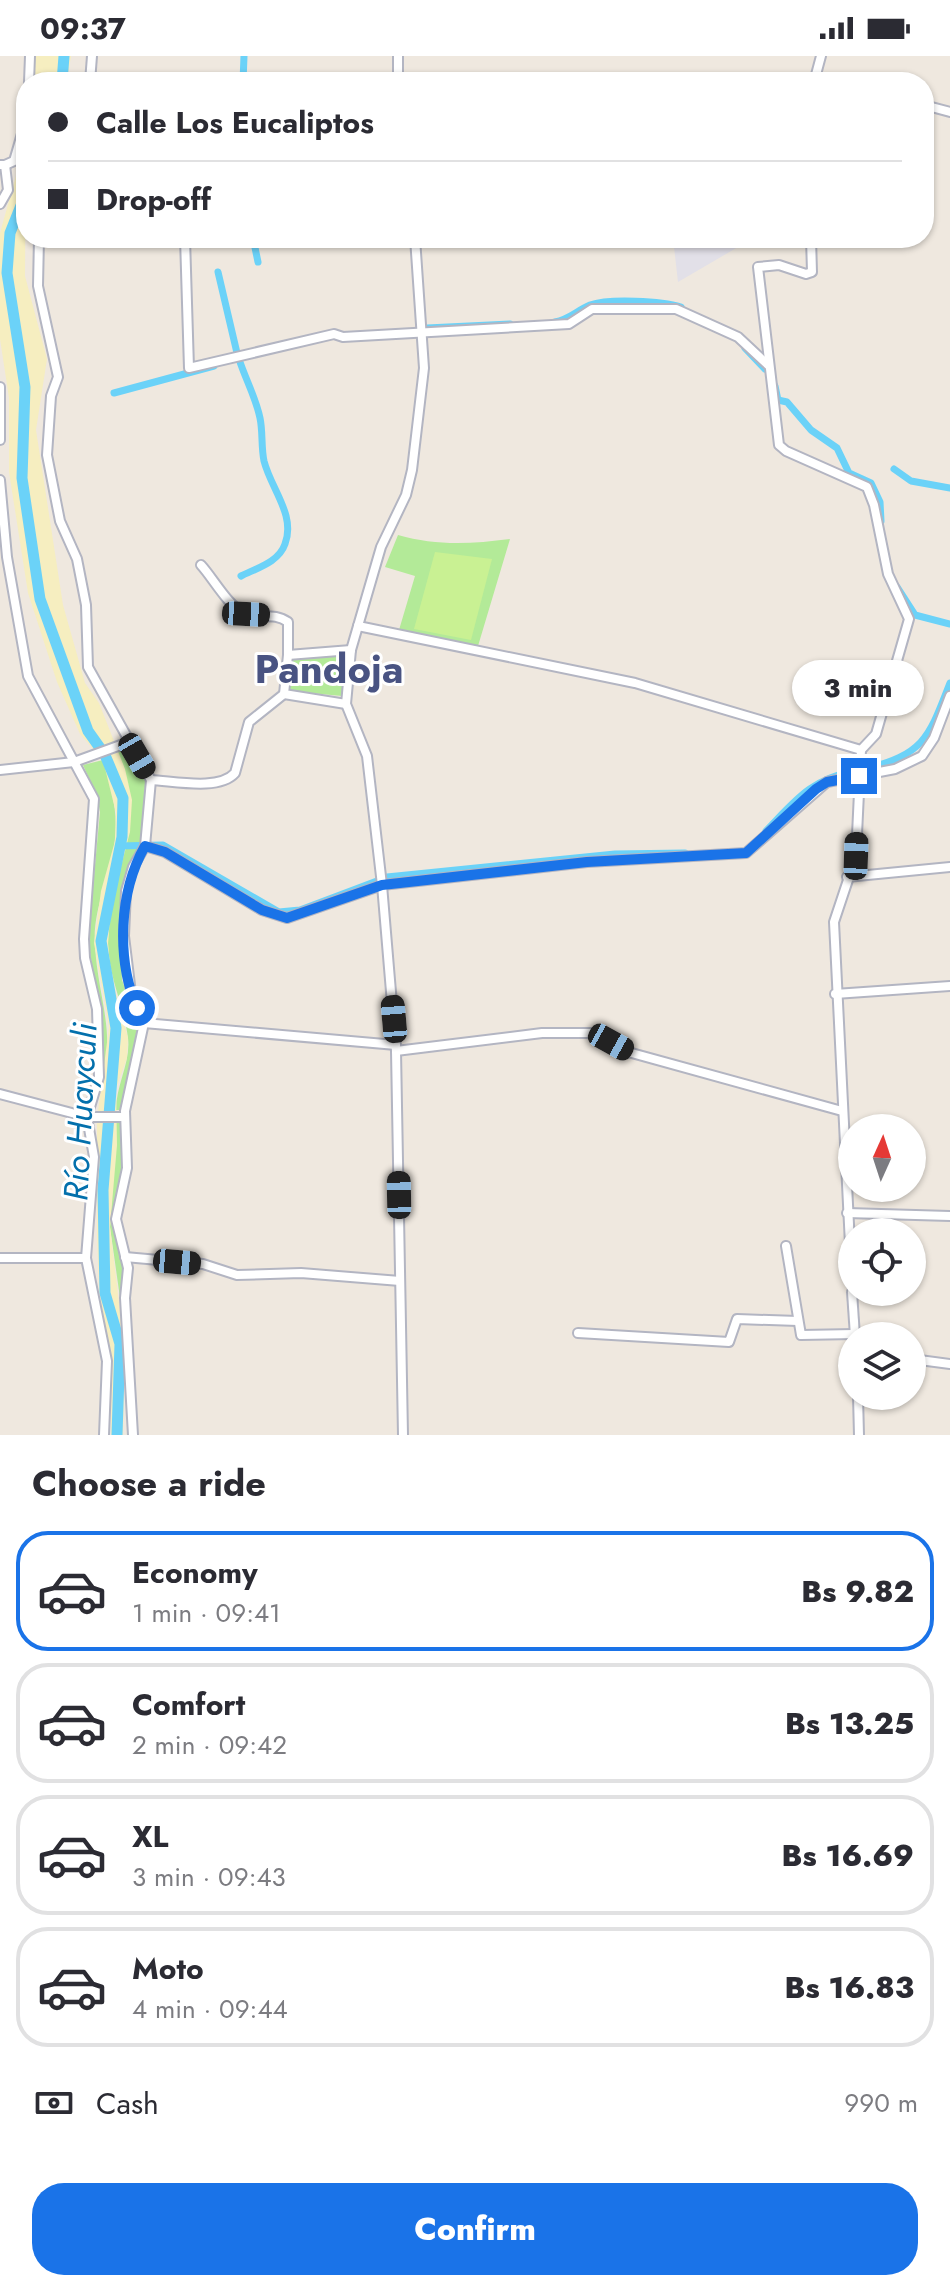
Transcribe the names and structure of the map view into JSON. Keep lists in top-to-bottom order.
{
  "districts": ["Pandoja"],
  "water": ["Río Huayculi"],
  "north": "top",
  "page": {
    "status": "09:37",
    "banner": ["Calle Los Eucaliptos", "Drop-off"],
    "bubble": "3 min",
    "heading": "Choose a ride",
    "list": [
      {
        "name": "Economy",
        "note": "1 min · 09:41",
        "value": "Bs 9.82"
      },
      {
        "name": "Comfort",
        "note": "2 min · 09:42",
        "value": "Bs 13.25"
      },
      {
        "name": "XL",
        "note": "3 min · 09:43",
        "value": "Bs 16.69"
      },
      {
        "name": "Moto",
        "note": "4 min · 09:44",
        "value": "Bs 16.83"
      }
    ],
    "pay": ["Cash", "990 m"],
    "buttons": "Confirm"
  }
}
